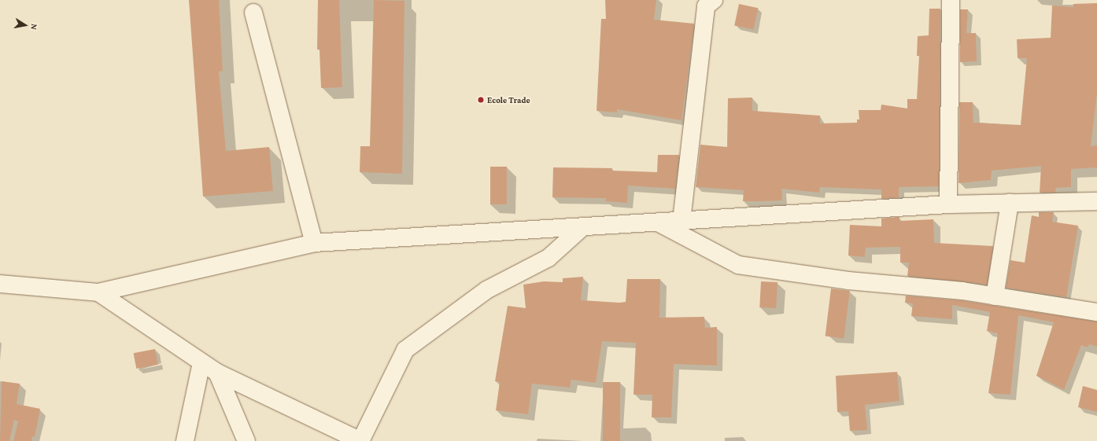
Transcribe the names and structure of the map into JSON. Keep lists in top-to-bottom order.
{
  "places": ["Ecole Trade"],
  "north": "right"
}
